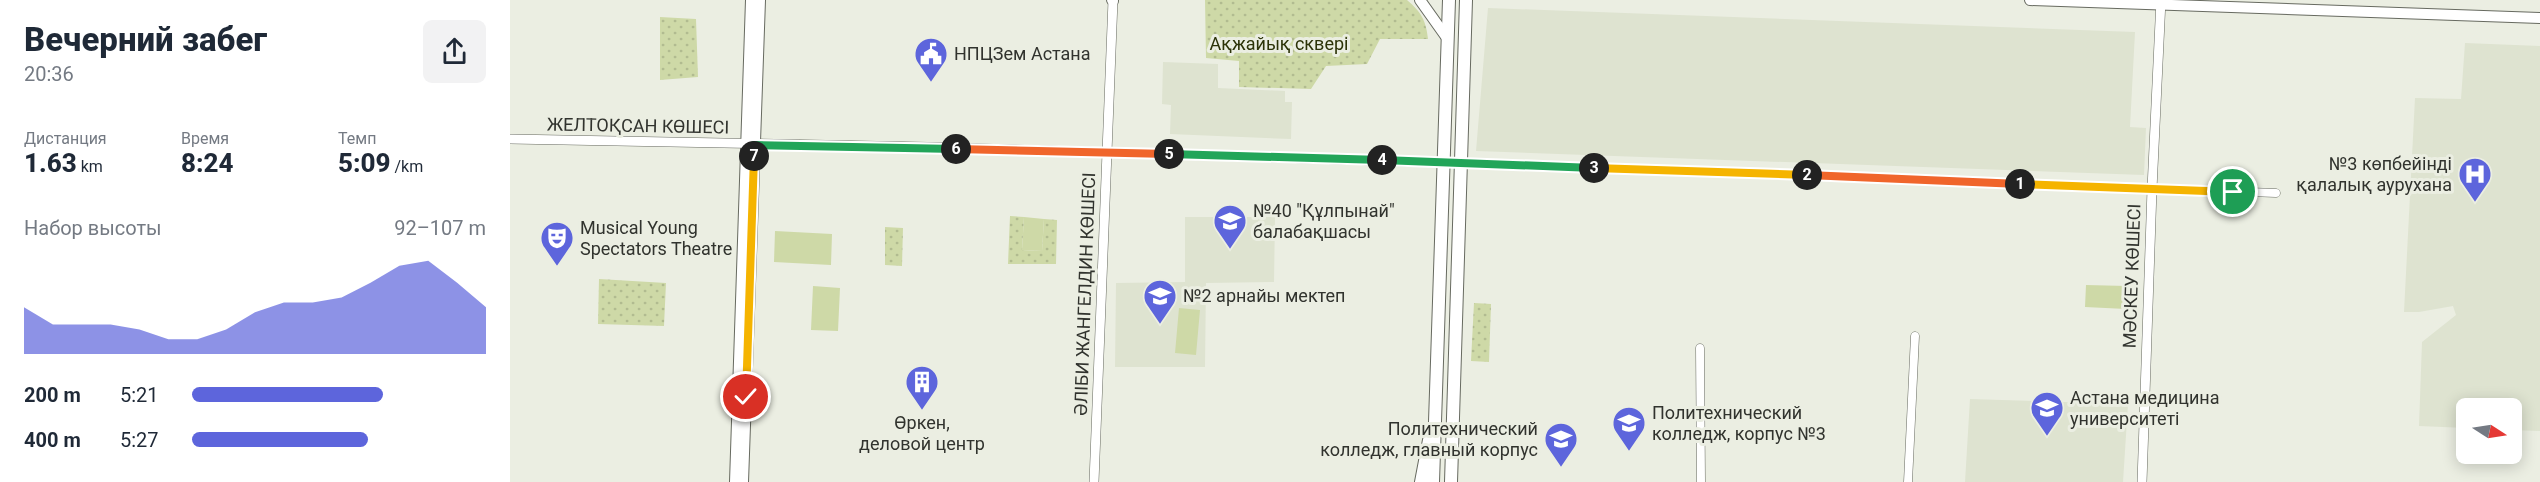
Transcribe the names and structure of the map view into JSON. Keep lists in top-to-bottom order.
{
  "streets": {
    "street": ["ЖЕЛТОҚСАН КӨШЕСІ", "МӘСКЕУ КӨШЕСІ", "ӘЛІБИ ЖАНГЕЛДИН КӨШЕСІ"]
  },
  "crossings": [
    ["ЖЕЛТОҚСАН КӨШЕСІ", "МӘСКЕУ КӨШЕСІ"],
    ["ЖЕЛТОҚСАН КӨШЕСІ", "ӘЛІБИ ЖАНГЕЛДИН КӨШЕСІ"]
  ],
  "parks": ["Ақжайық сквері"],
  "places": {
    "public building": ["НПЦЗем Астана"],
    "hospital": ["№3 көпбейінді қалалық аурухана"],
    "school or university": [
      "№40 \"Құлпынай\" балабақшасы",
      "№2 арнайы мектеп",
      "Астана медицина университеті",
      "Политехнический колледж, корпус №3",
      "Политехнический колледж, главный корпус"
    ],
    "theatre": ["Musical Young Spectators Theatre"],
    "building": ["Өркен, деловой центр"]
  },
  "north": "right",
  "page": {
    "heading": ["Вечерний забег", "20:36"],
    "stats": [
      ["Дистанция", "1.63 km"],
      ["Время", "8:24"],
      ["Темп", "5:09 /km"]
    ],
    "pins": [
      "6",
      "5",
      "7",
      "4",
      "3",
      "2",
      "1"
    ],
    "chart": ["Набор высоты", "92–107 m"],
    "list": [
      {
        "name": "200 m",
        "note": "5:21"
      },
      {
        "name": "400 m",
        "note": "5:27"
      }
    ]
  }
}
